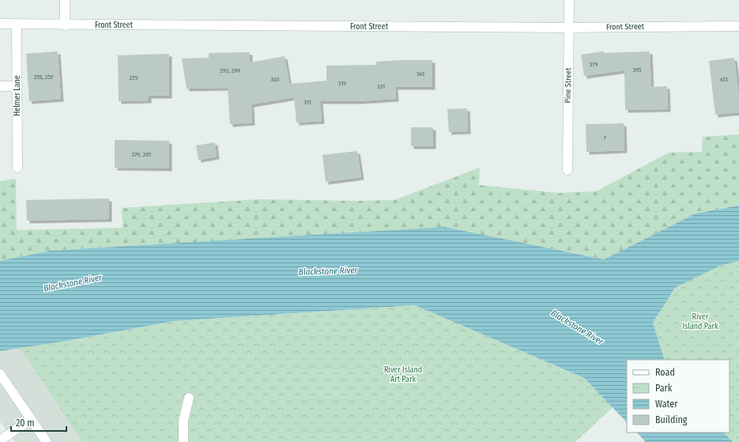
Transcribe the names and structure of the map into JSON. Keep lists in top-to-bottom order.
{
  "streets": {
    "street": ["Front Street", "Pine Street", "Helmer Lane"]
  },
  "crossings": [
    ["Front Street", "Pine Street"],
    ["Front Street", "Helmer Lane"]
  ],
  "water": ["Blackstone River"],
  "parks": ["River Island Park", "River Island Art Park"],
  "house_numbers": [
    "379",
    "395",
    "293, 299",
    "341",
    "255, 257",
    "275",
    "303",
    "413",
    "319",
    "331",
    "311",
    "7",
    "279, 281"
  ],
  "legend": [
    "Road",
    "Park",
    "Water",
    "Building"
  ],
  "scale_bar": "20 m"
}
